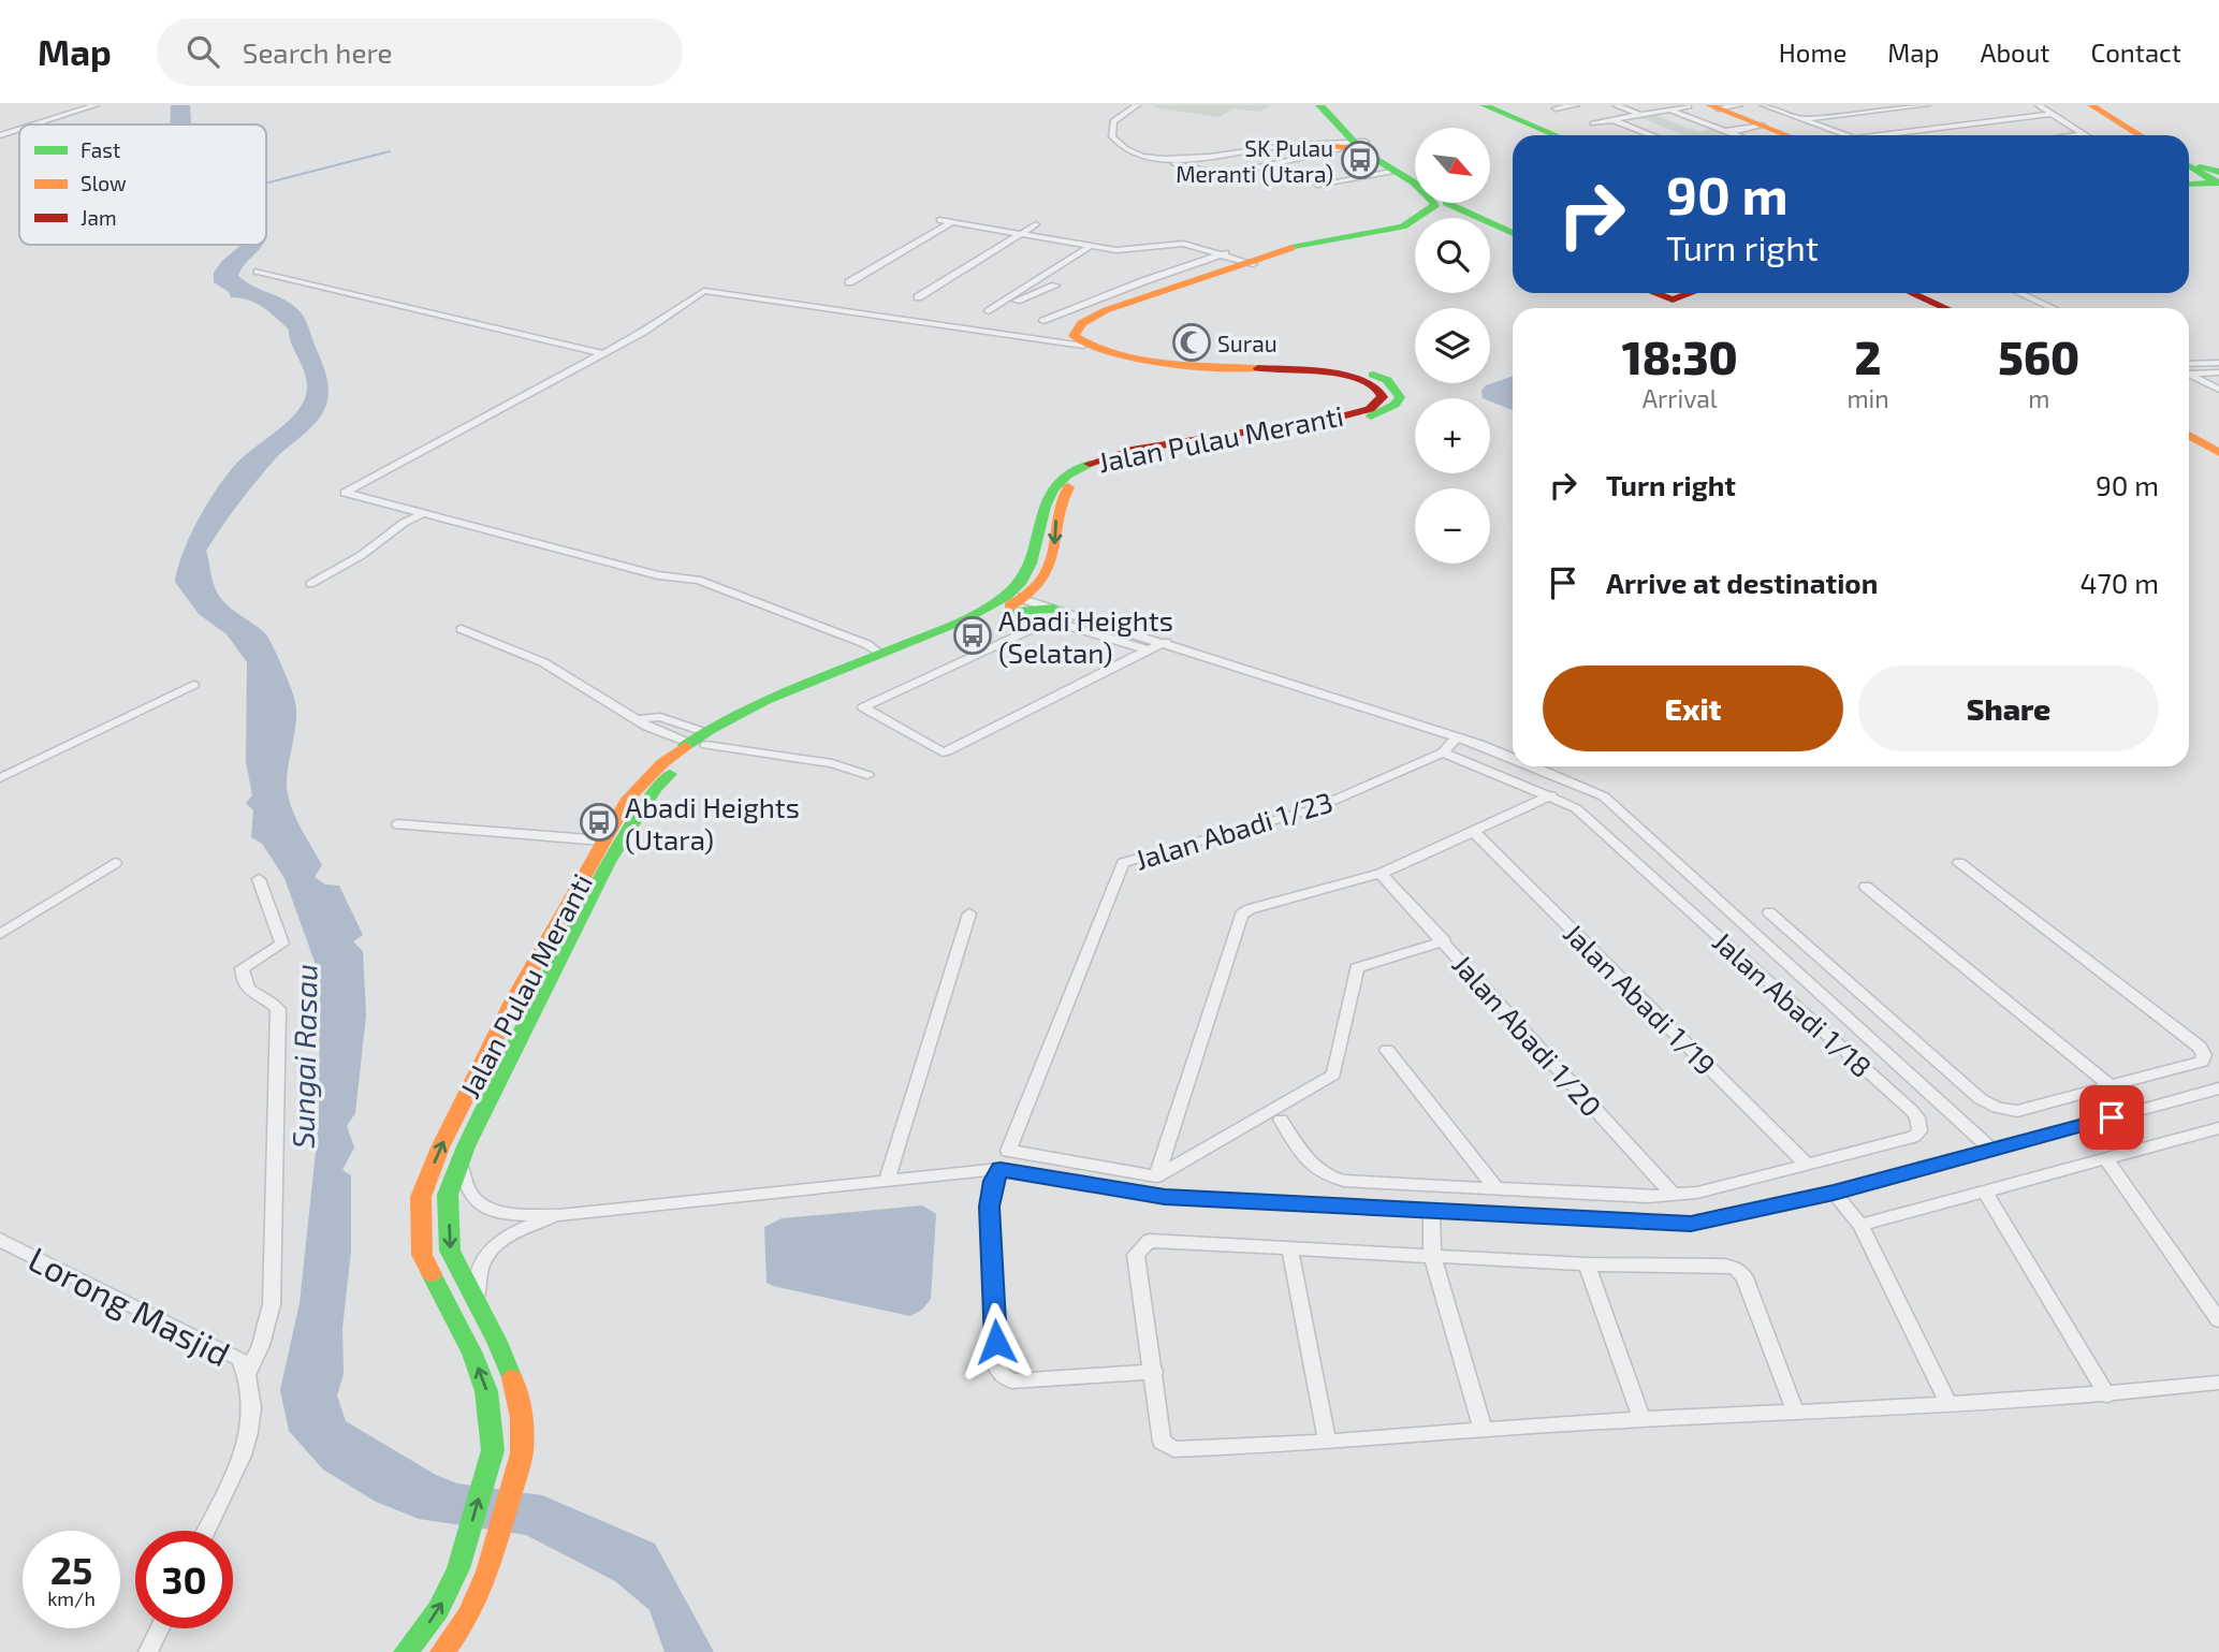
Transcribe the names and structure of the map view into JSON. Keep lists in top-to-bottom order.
{
  "streets": {
    "main road": ["Jalan Pulau Meranti"],
    "street": [
      "Jalan Abadi 1/23",
      "Jalan Abadi 1/19",
      "Jalan Abadi 1/18",
      "Jalan Abadi 1/20",
      "Lorong Masjid"
    ]
  },
  "crossings": [
    ["Jalan Abadi 1/23", "Jalan Abadi 1/18"],
    ["Jalan Abadi 1/19", "Jalan Abadi 1/18"],
    ["Jalan Abadi 1/18", "Jalan Abadi 1/20"]
  ],
  "water": ["Sungai Rasau"],
  "places": {
    "bus stop": ["SK Pulau Meranti (Utara)", "Abadi Heights (Selatan)", "Abadi Heights (Utara)"],
    "mosque": ["Surau"]
  },
  "legend": ["Fast", "Slow", "Jam"],
  "north": "bottom right",
  "page": {
    "header": "Map",
    "search": "Search here",
    "nav": [
      "Home",
      "Map",
      "About",
      "Contact"
    ],
    "map_buttons": ["+", "−"],
    "turn": ["90 m", "Turn right"],
    "eta": [
      "18:30",
      "Arrival",
      "2",
      "min",
      "560",
      "m"
    ],
    "list": [
      {
        "name": "Turn right",
        "value": "90 m"
      },
      {
        "name": "Arrive at destination",
        "value": "470 m"
      }
    ],
    "buttons": ["Exit", "Share"],
    "speed": "25 km/h",
    "limit": "30"
  }
}
